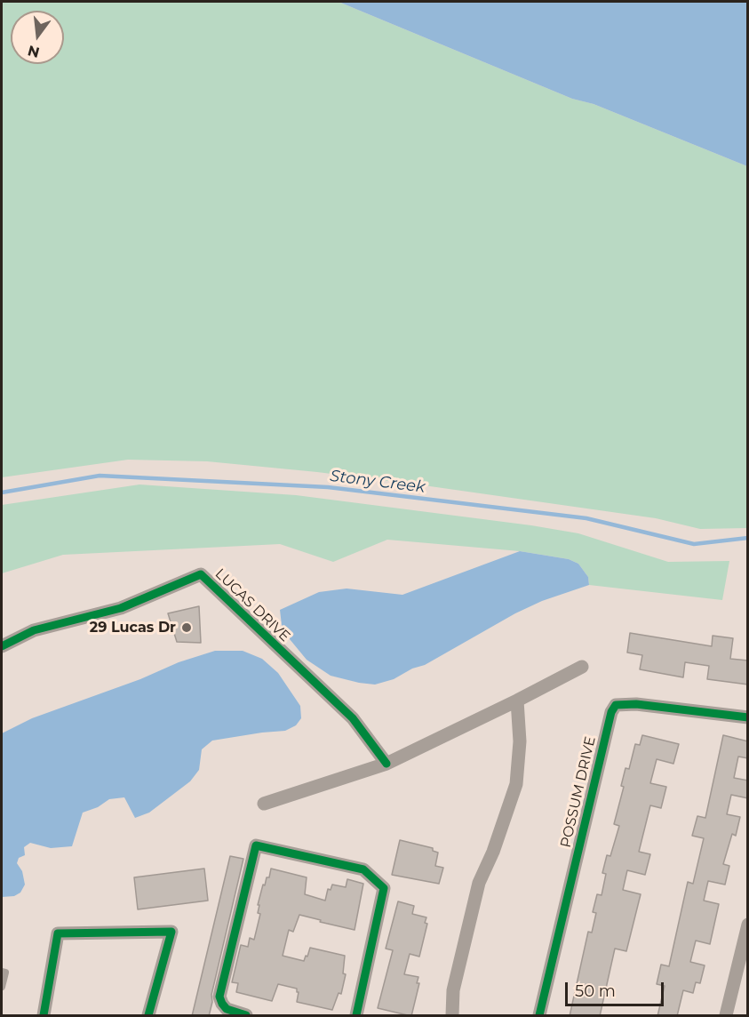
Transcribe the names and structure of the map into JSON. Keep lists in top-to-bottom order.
{
  "streets": {
    "street": ["LUCAS DRIVE", "POSSUM DRIVE"]
  },
  "water": ["Stony Creek"],
  "places": ["29 Lucas Dr"],
  "scale_bar": "50 m",
  "north": "bottom"
}
